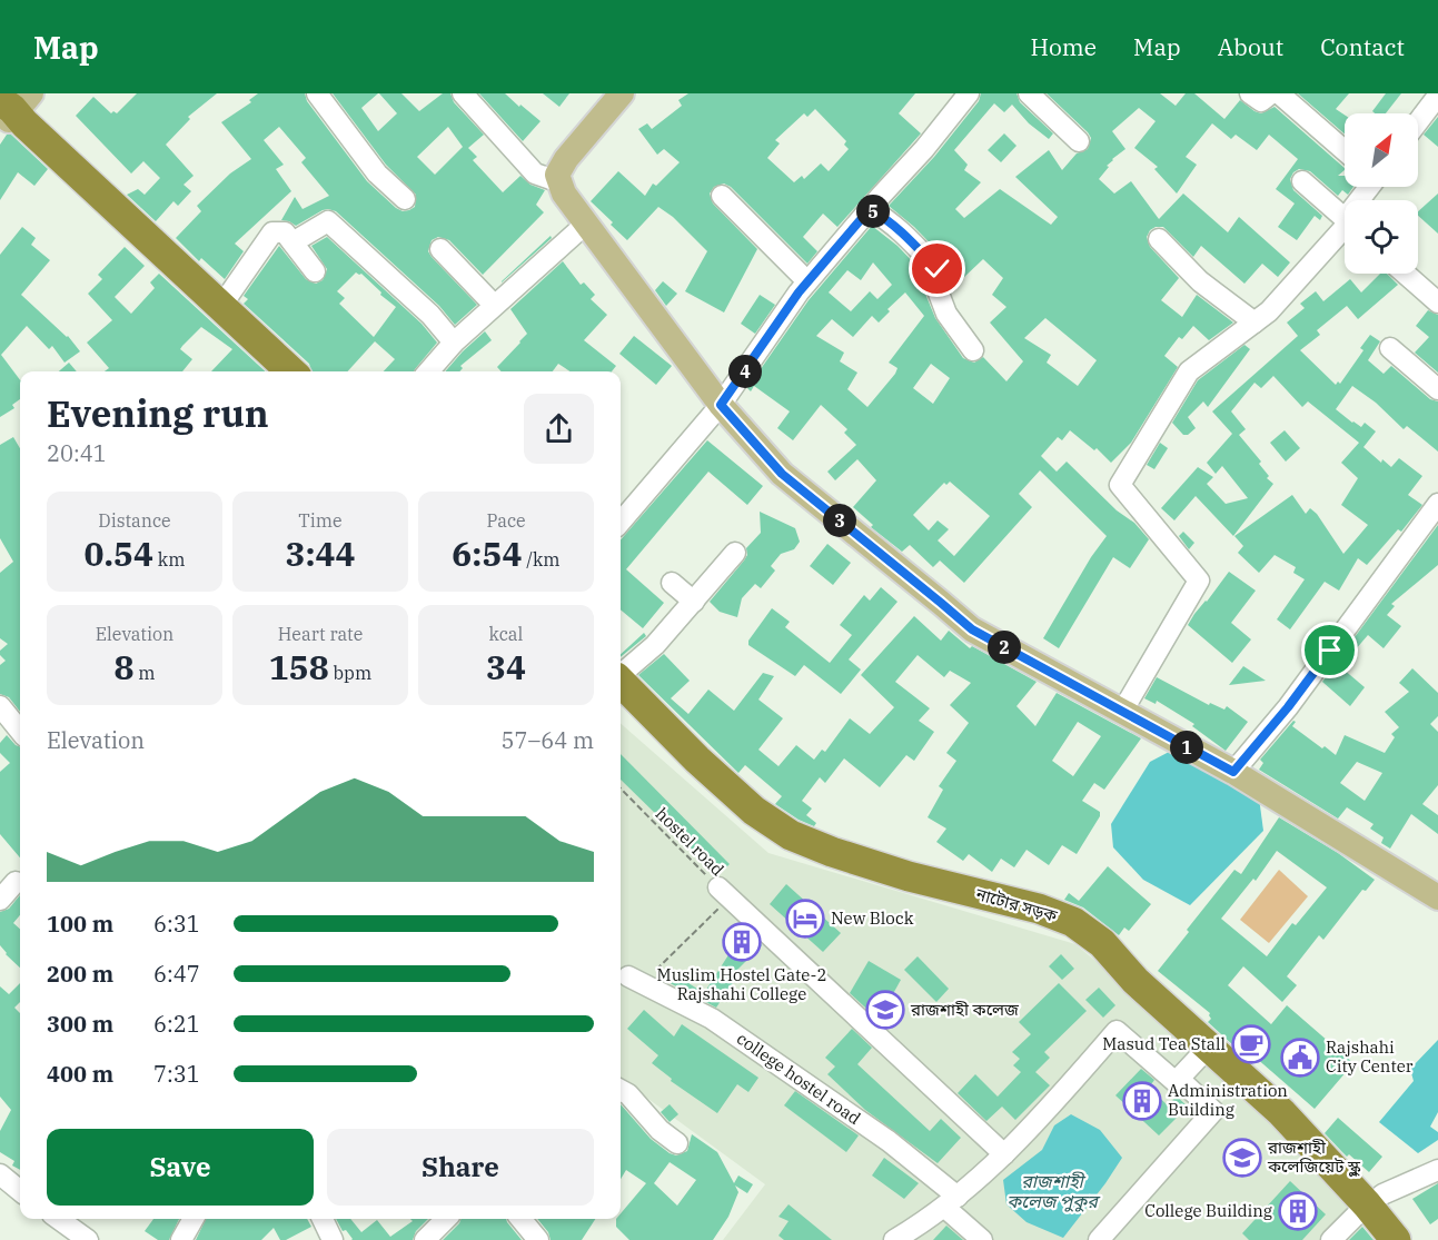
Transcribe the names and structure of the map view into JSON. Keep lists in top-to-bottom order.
{
  "streets": {
    "highway": ["নাটোর সড়ক"],
    "street": ["college hostel road"],
    "path": ["hostel road"]
  },
  "water": ["রাজশাহী কলেজ পুকুর"],
  "places": {
    "hotel": ["New Block"],
    "building": ["Muslim Hostel Gate-2 Rajshahi College", "Administration Building", "College Building"],
    "school or university": ["রাজশাহী কলেজ", "রাজশাহী কলেজিয়েট স্কুল"],
    "cafe": ["Masud Tea Stall"],
    "public building": ["Rajshahi City Center"]
  },
  "north": "top right",
  "page": {
    "header": "Map",
    "nav": [
      "Home",
      "Map",
      "About",
      "Contact"
    ],
    "pins": [
      "5",
      "4",
      "3",
      "2",
      "1"
    ],
    "heading": ["Evening run", "20:41"],
    "stats": [
      ["Distance", "0.54 km"],
      ["Time", "3:44"],
      ["Pace", "6:54 /km"],
      ["Elevation", "8 m"],
      ["Heart rate", "158 bpm"],
      ["kcal", "34"]
    ],
    "chart": ["Elevation", "57–64 m"],
    "list": [
      {
        "name": "100 m",
        "note": "6:31"
      },
      {
        "name": "200 m",
        "note": "6:47"
      },
      {
        "name": "300 m",
        "note": "6:21"
      },
      {
        "name": "400 m",
        "note": "7:31"
      }
    ],
    "buttons": ["Save", "Share"]
  }
}
